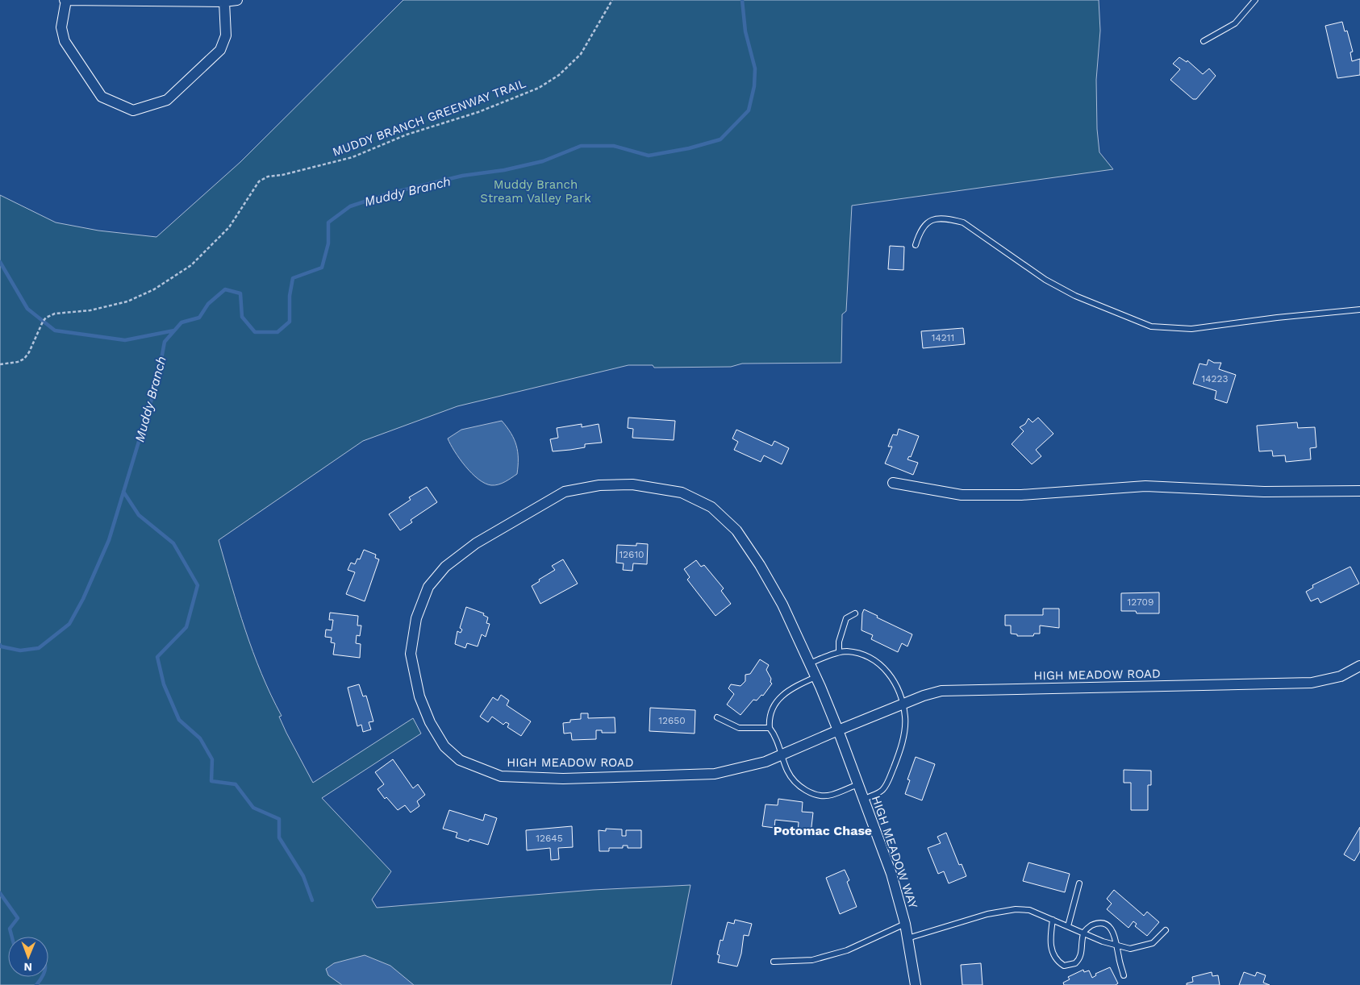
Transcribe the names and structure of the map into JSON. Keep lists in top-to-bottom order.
{
  "streets": {
    "street": ["HIGH MEADOW ROAD", "HIGH MEADOW WAY"],
    "path": ["MUDDY BRANCH GREENWAY TRAIL"]
  },
  "crossings": [
    ["HIGH MEADOW ROAD", "HIGH MEADOW WAY"]
  ],
  "districts": ["Potomac Chase"],
  "water": ["Muddy Branch"],
  "parks": ["Muddy Branch Stream Valley Park"],
  "house_numbers": [
    "14211",
    "14223",
    "12610",
    "12709",
    "12650",
    "12645"
  ],
  "north": "bottom"
}
